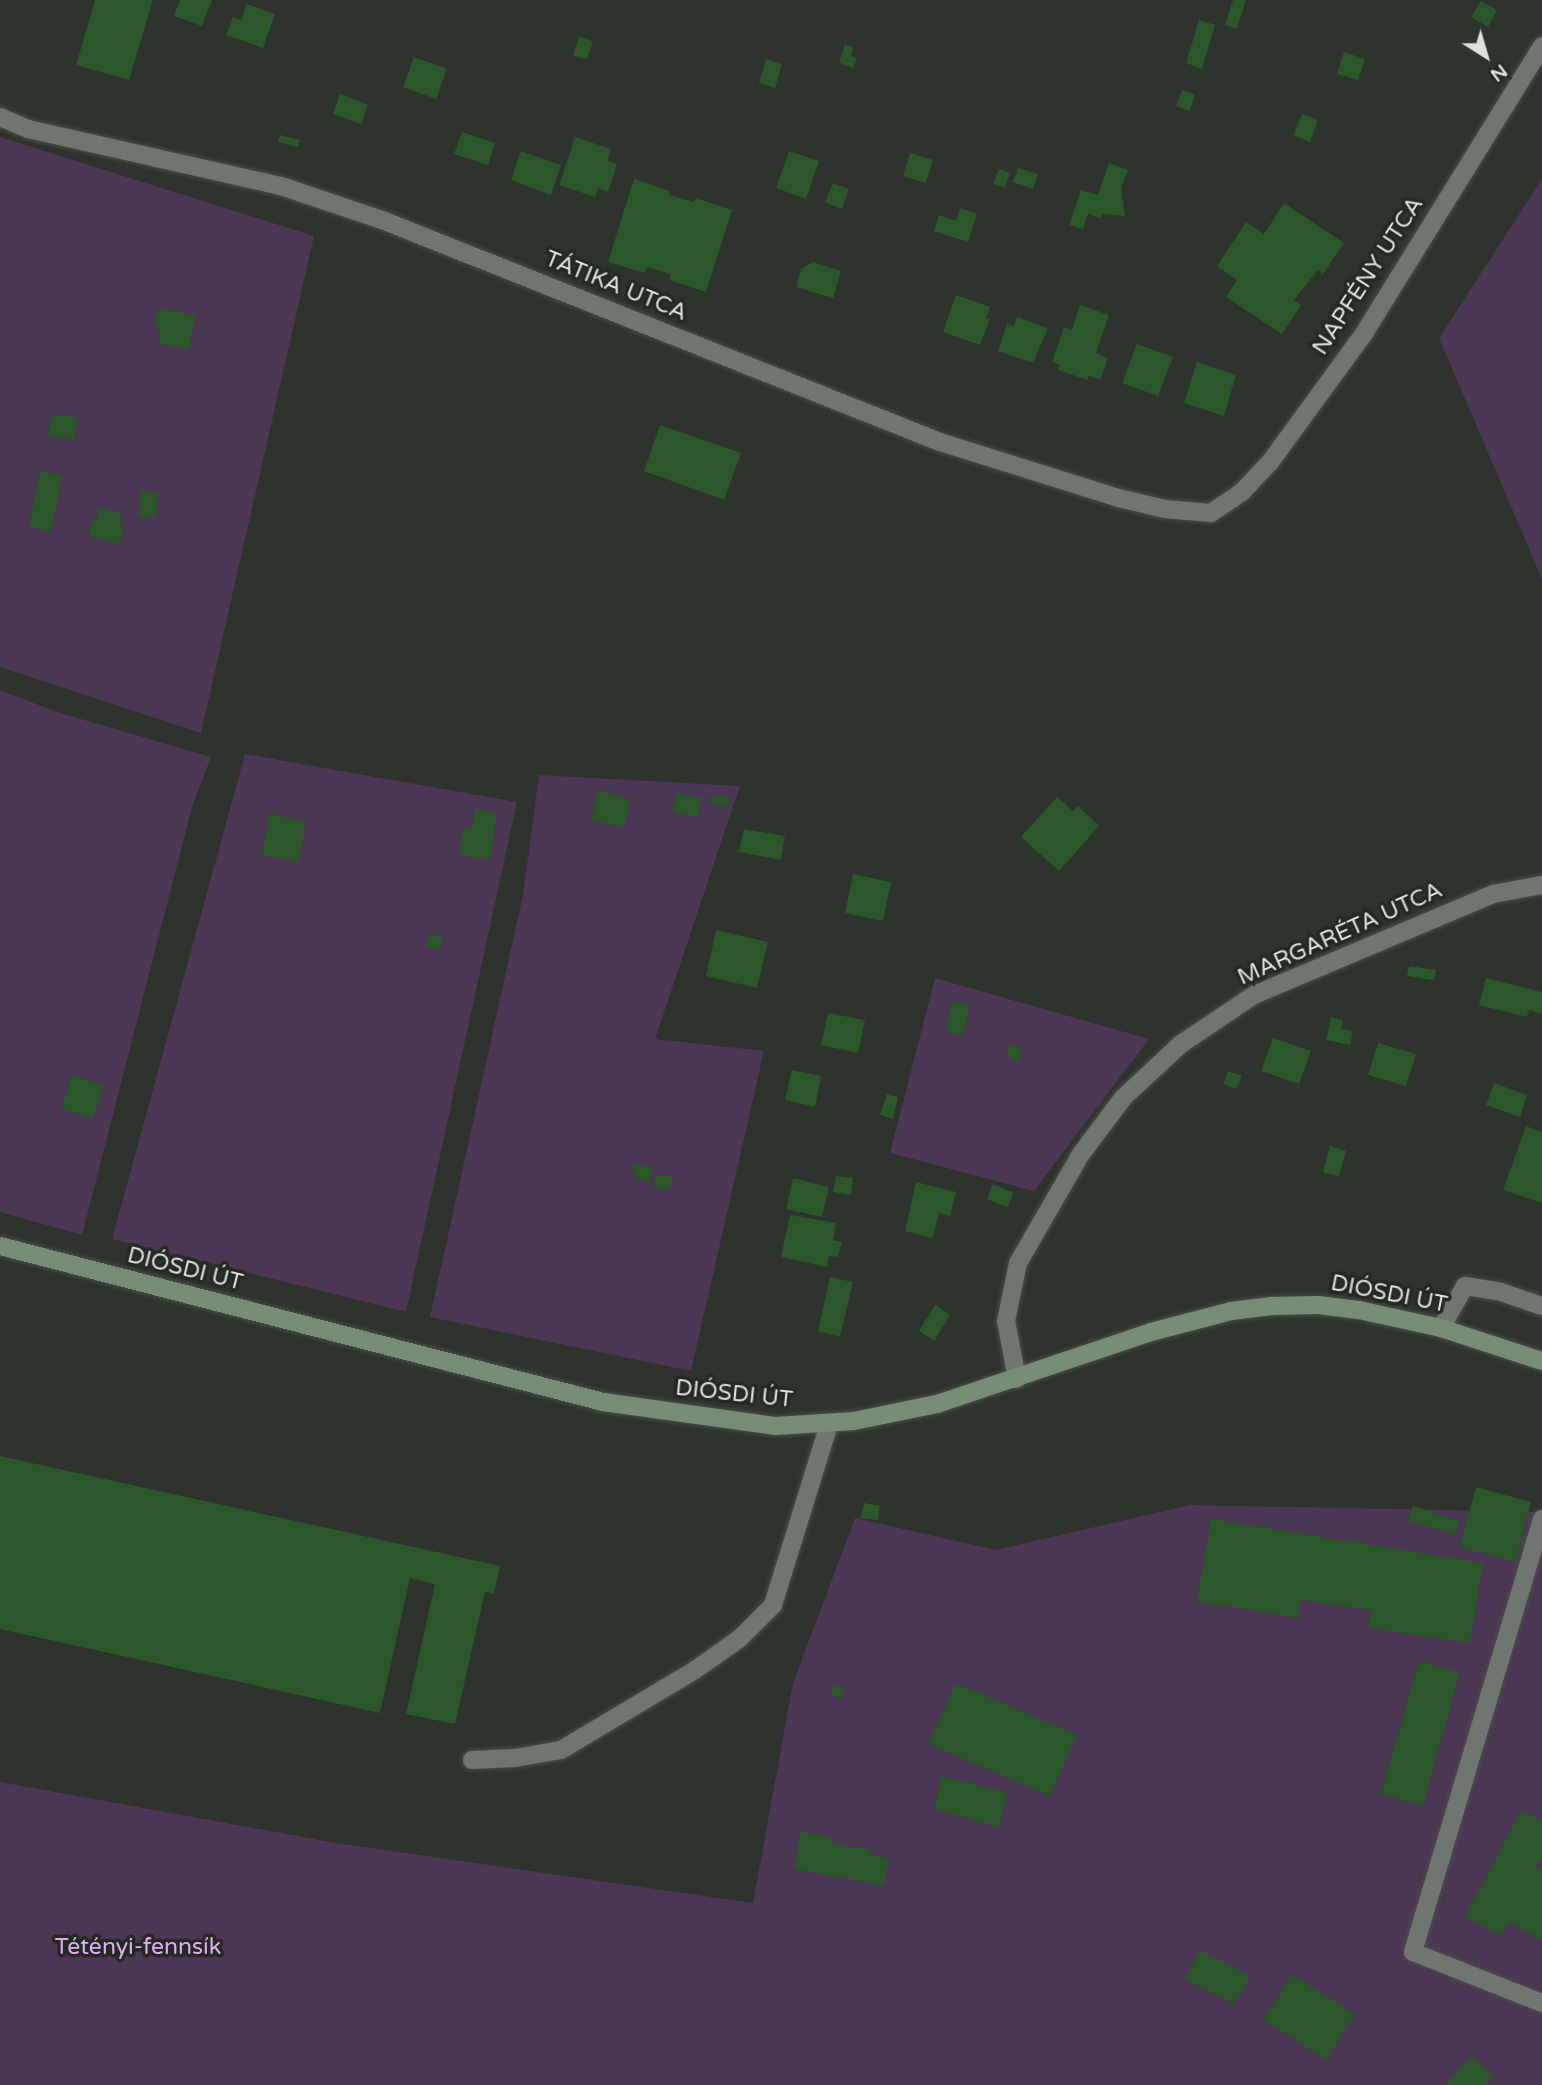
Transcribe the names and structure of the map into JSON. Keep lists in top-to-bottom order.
{
  "streets": {
    "main road": ["DIÓSDI ÚT"],
    "street": ["NAPFÉNY UTCA", "TÁTIKA UTCA", "MARGARÉTA UTCA"]
  },
  "crossings": [
    ["NAPFÉNY UTCA", "TÁTIKA UTCA"],
    ["MARGARÉTA UTCA", "DIÓSDI ÚT"]
  ],
  "parks": ["Tétényi-fennsík"],
  "north": "bottom right"
}
